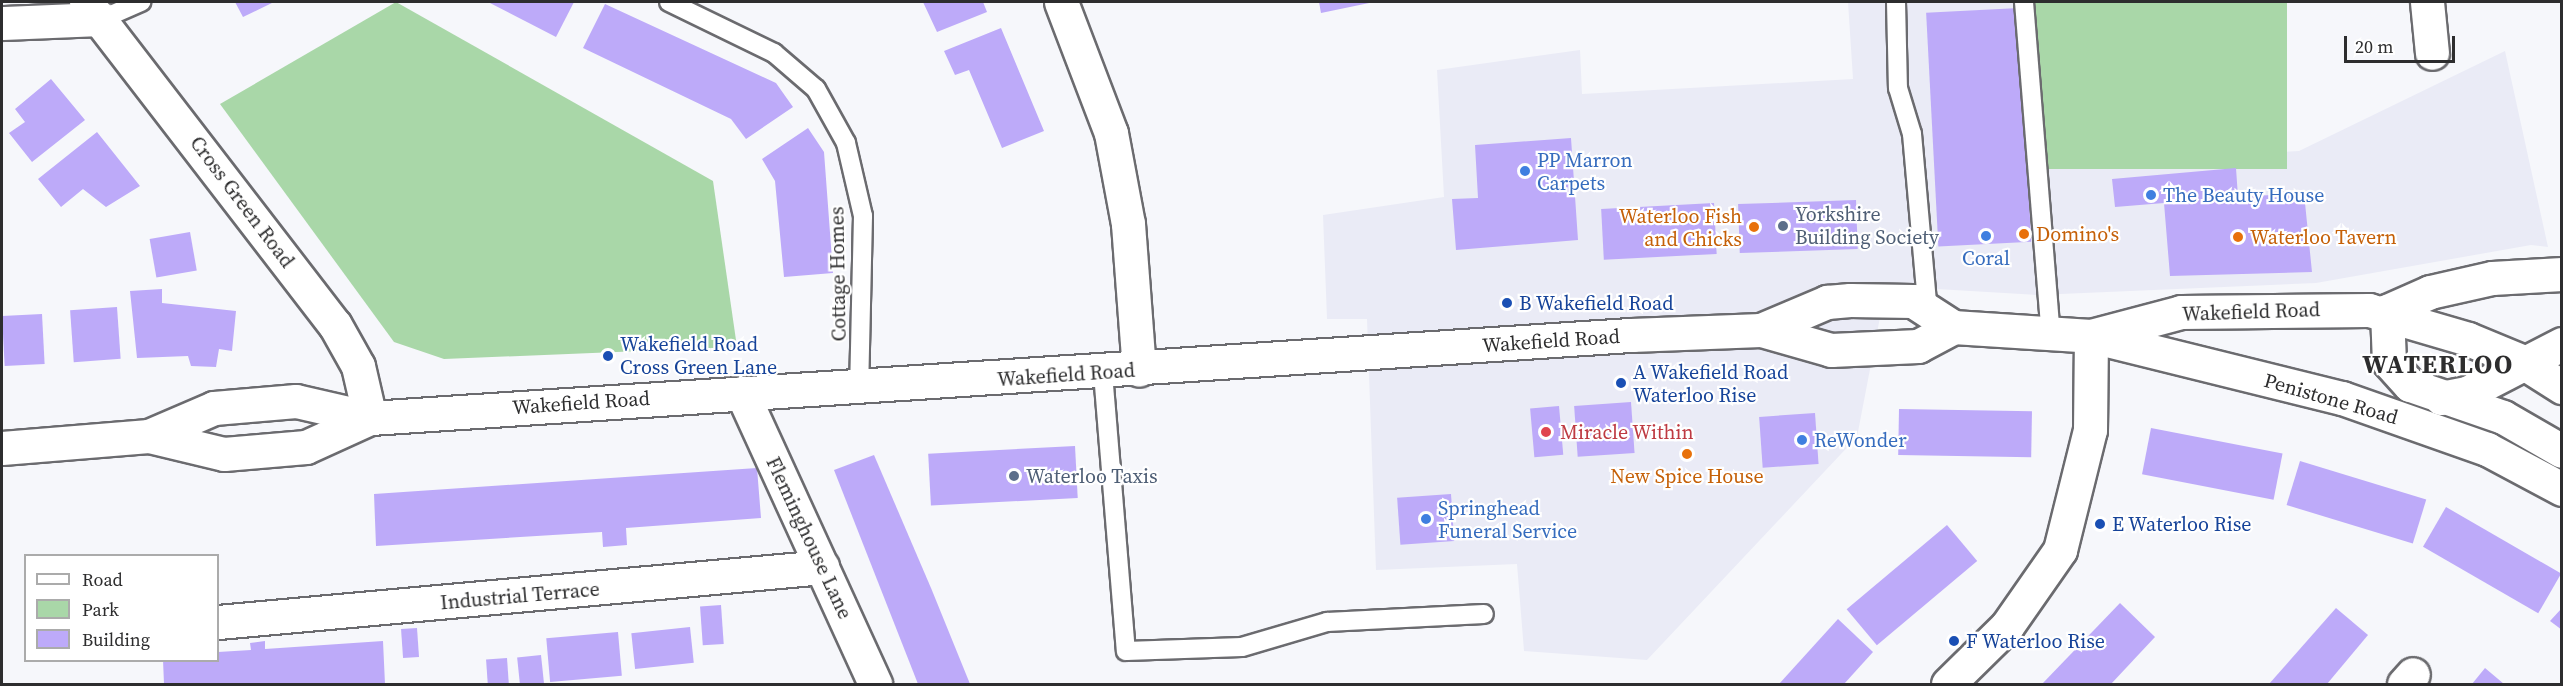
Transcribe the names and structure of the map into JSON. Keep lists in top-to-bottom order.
{
  "streets": {
    "main road": [
      "Cross Green Road",
      "Wakefield Road",
      "Penistone Road",
      "Fleminghouse Lane",
      "Industrial Terrace"
    ],
    "lane": ["Cottage Homes"]
  },
  "crossings": [
    ["Cross Green Road", "Wakefield Road"],
    ["Cottage Homes", "Wakefield Road"],
    ["Wakefield Road", "Penistone Road"],
    ["Wakefield Road", "Fleminghouse Lane"],
    ["Fleminghouse Lane", "Industrial Terrace"]
  ],
  "districts": ["WATERLOO"],
  "places": [
    "PP Marron Carpets",
    "The Beauty House",
    "Yorkshire Building Society",
    "Waterloo Fish and Chicks",
    "Domino's",
    "Coral",
    "Waterloo Tavern",
    "B Wakefield Road",
    "Wakefield Road Cross Green Lane",
    "A Wakefield Road Waterloo Rise",
    "Miracle Within",
    "ReWonder",
    "New Spice House",
    "Waterloo Taxis",
    "Springhead Funeral Service",
    "E Waterloo Rise",
    "F Waterloo Rise"
  ],
  "legend": ["Road", "Park", "Building"],
  "scale_bar": "20 m"
}
